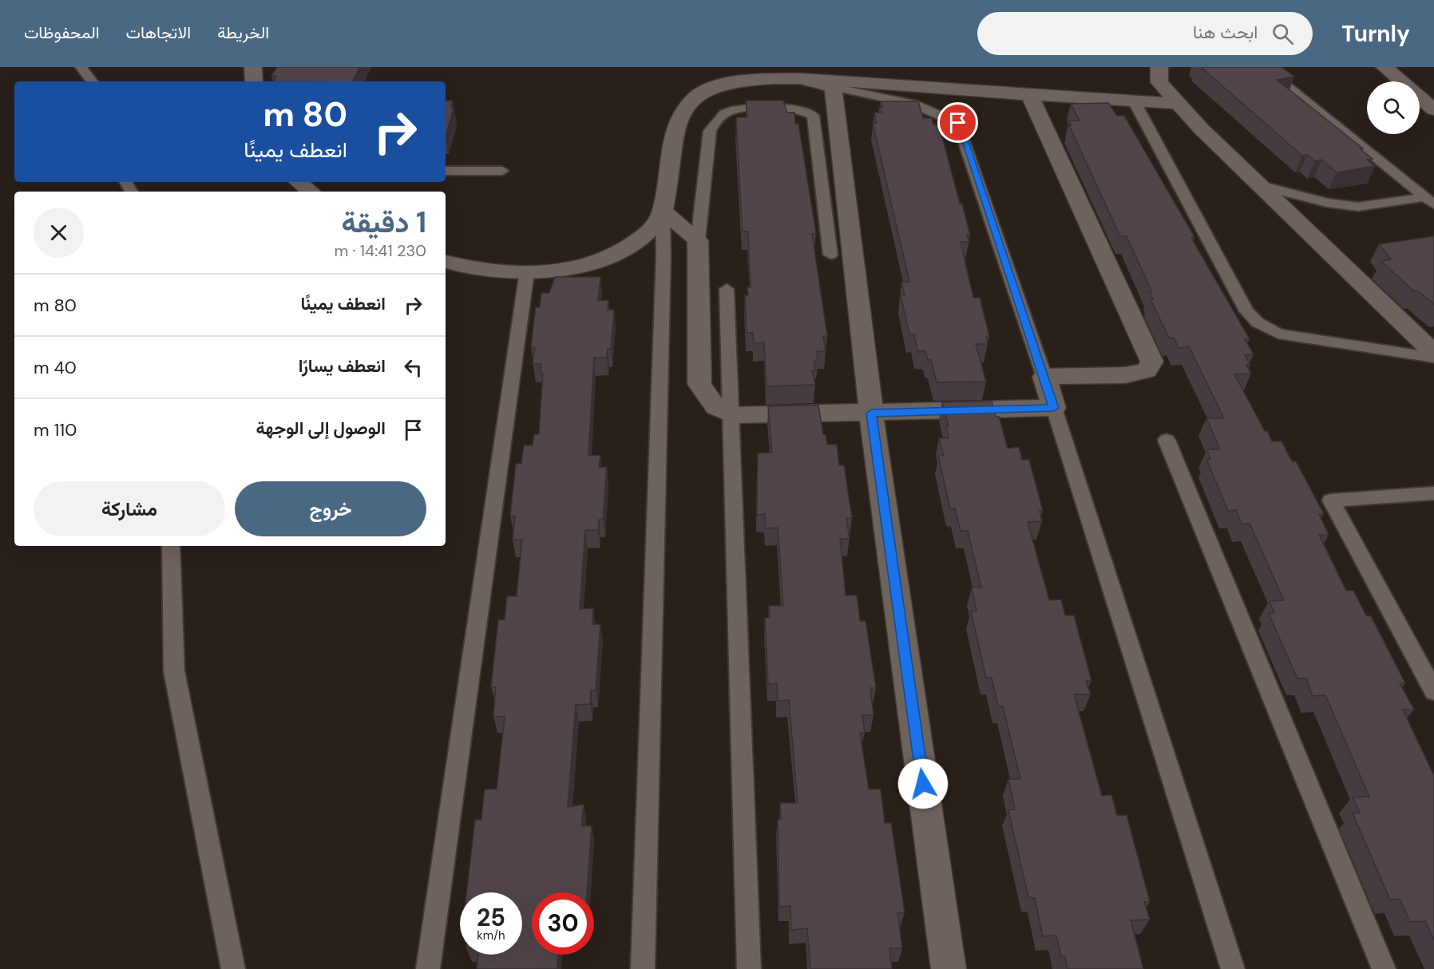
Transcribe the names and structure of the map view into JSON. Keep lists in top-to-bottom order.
{
  "page": {
    "header": "Turnly",
    "search": "ابحث هنا",
    "nav": ["الخريطة", "الاتجاهات", "المحفوظات"],
    "turn": ["80 m", "انعطف يمينًا"],
    "heading": ["1 دقيقة", "230 m · 14:41"],
    "list": [
      {
        "name": "انعطف يمينًا",
        "value": "80 m"
      },
      {
        "name": "انعطف يسارًا",
        "value": "40 m"
      },
      {
        "name": "الوصول إلى الوجهة",
        "value": "110 m"
      }
    ],
    "buttons": ["خروج", "مشاركة"],
    "speed": "25 km/h",
    "limit": "30"
  }
}
